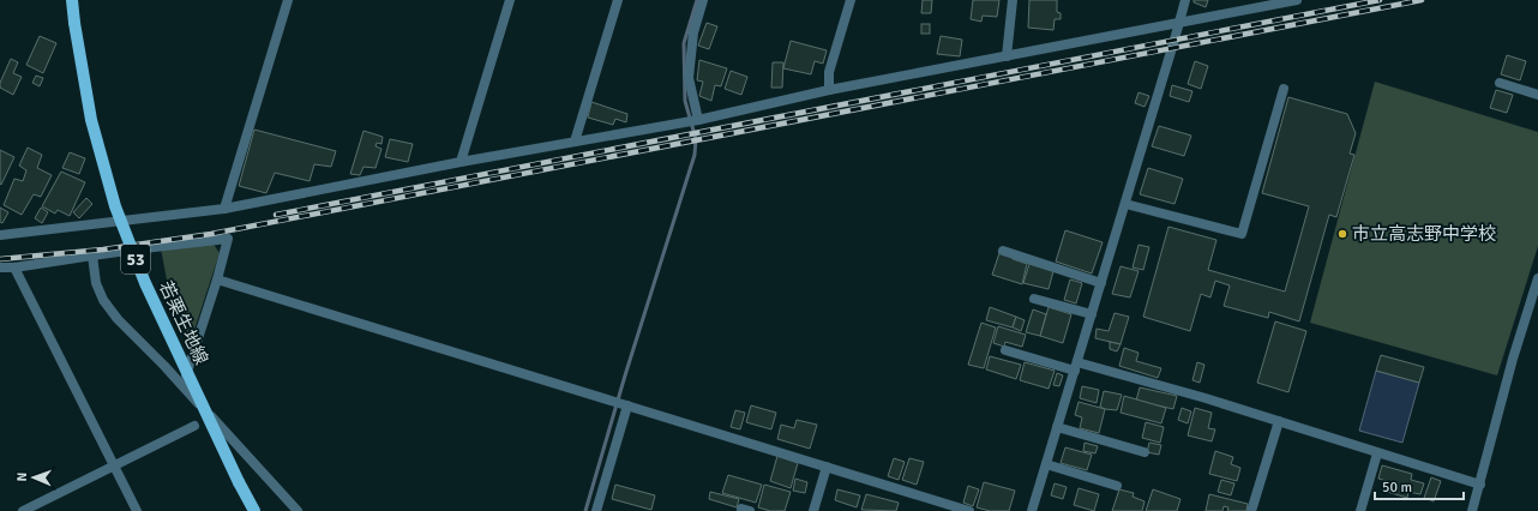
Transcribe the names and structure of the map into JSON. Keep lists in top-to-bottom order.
{
  "streets": {
    "main road": ["53", "若栗生地線"]
  },
  "places": ["市立高志野中学校"],
  "scale_bar": "50 m",
  "north": "left"
}
